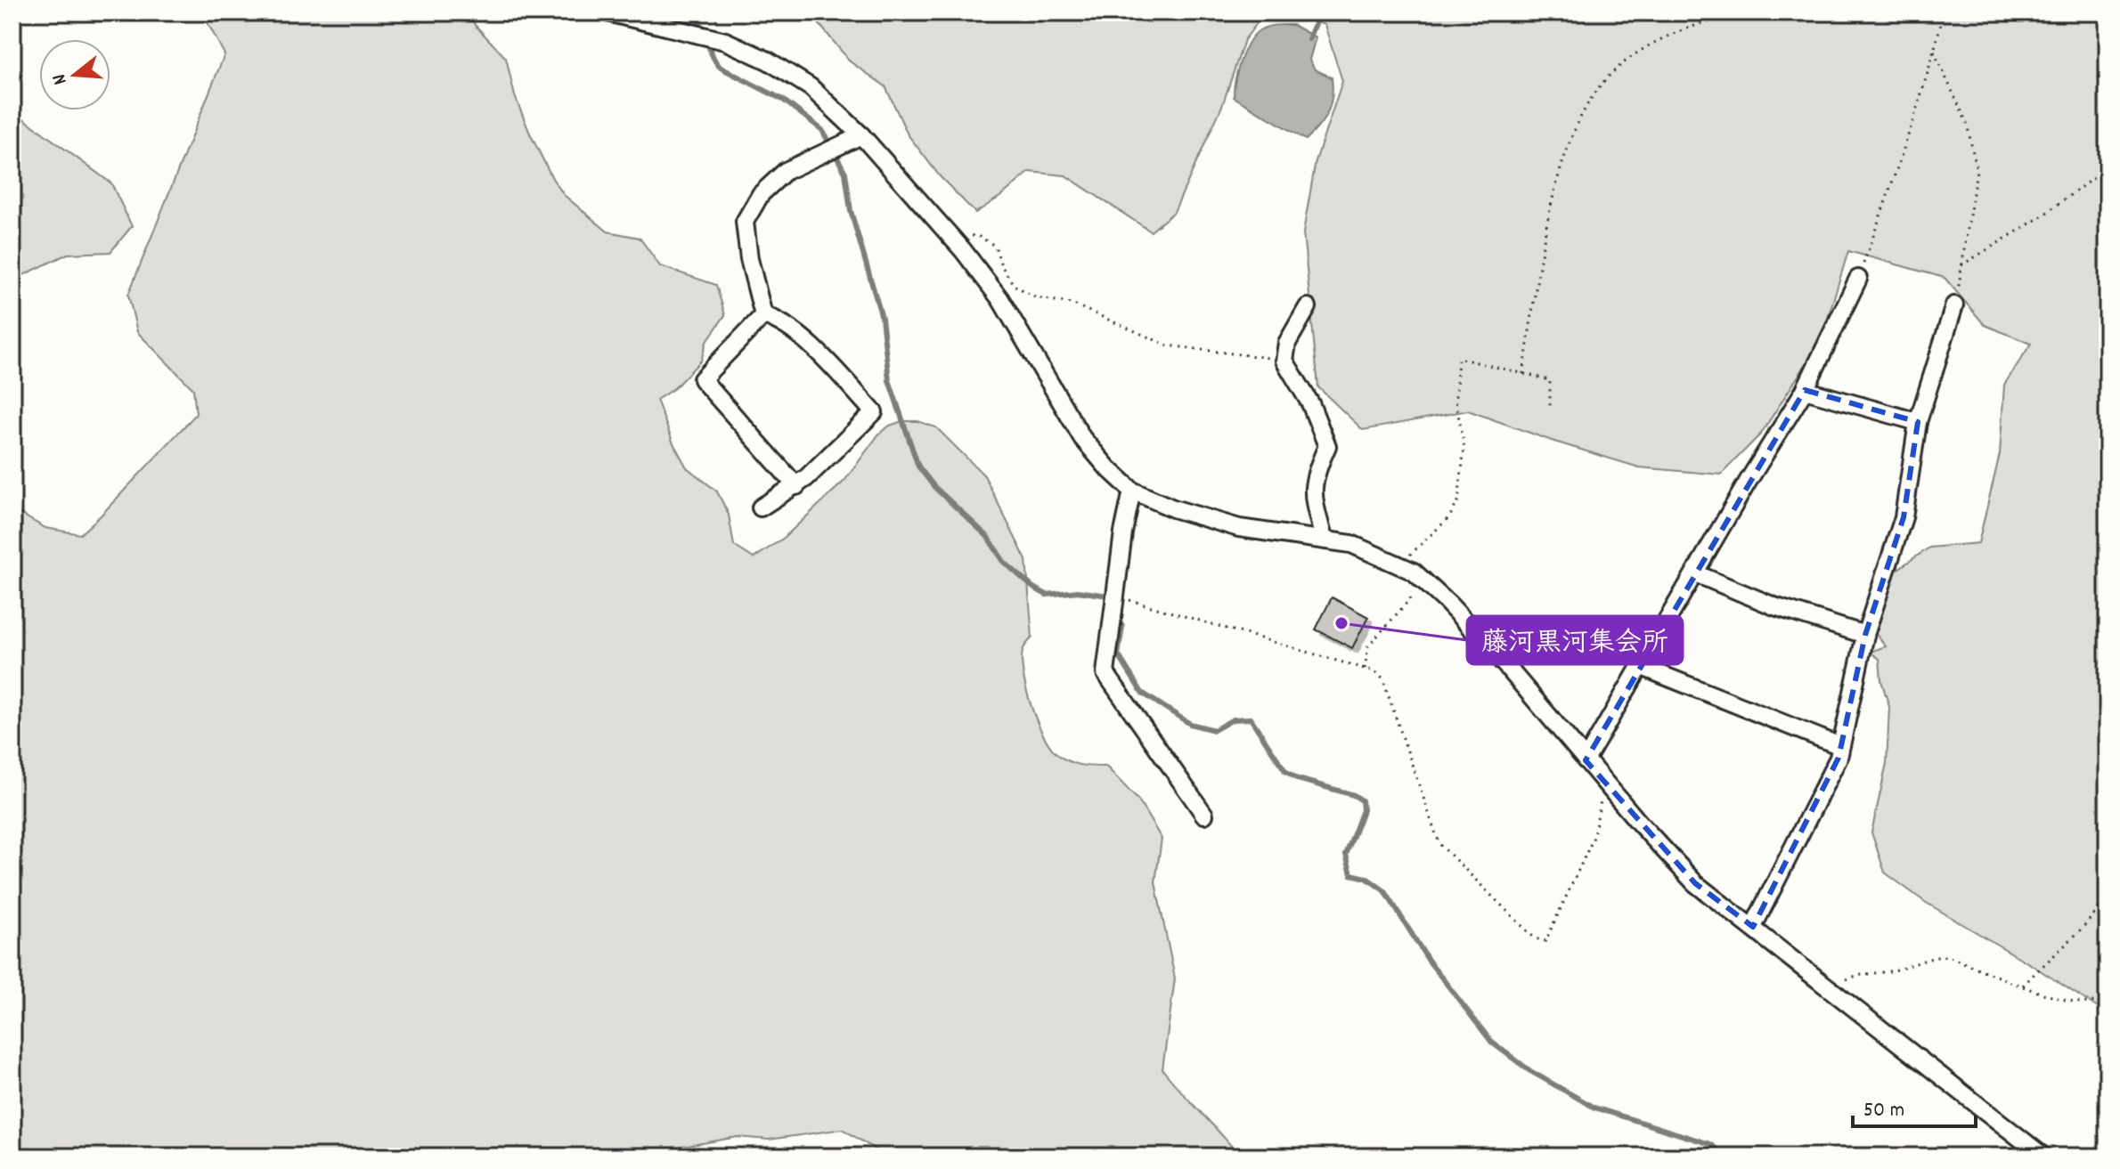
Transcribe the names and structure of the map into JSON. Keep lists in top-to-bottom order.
{
  "places": ["藤河黒河集会所"],
  "scale_bar": "50 m",
  "north": "left"
}
